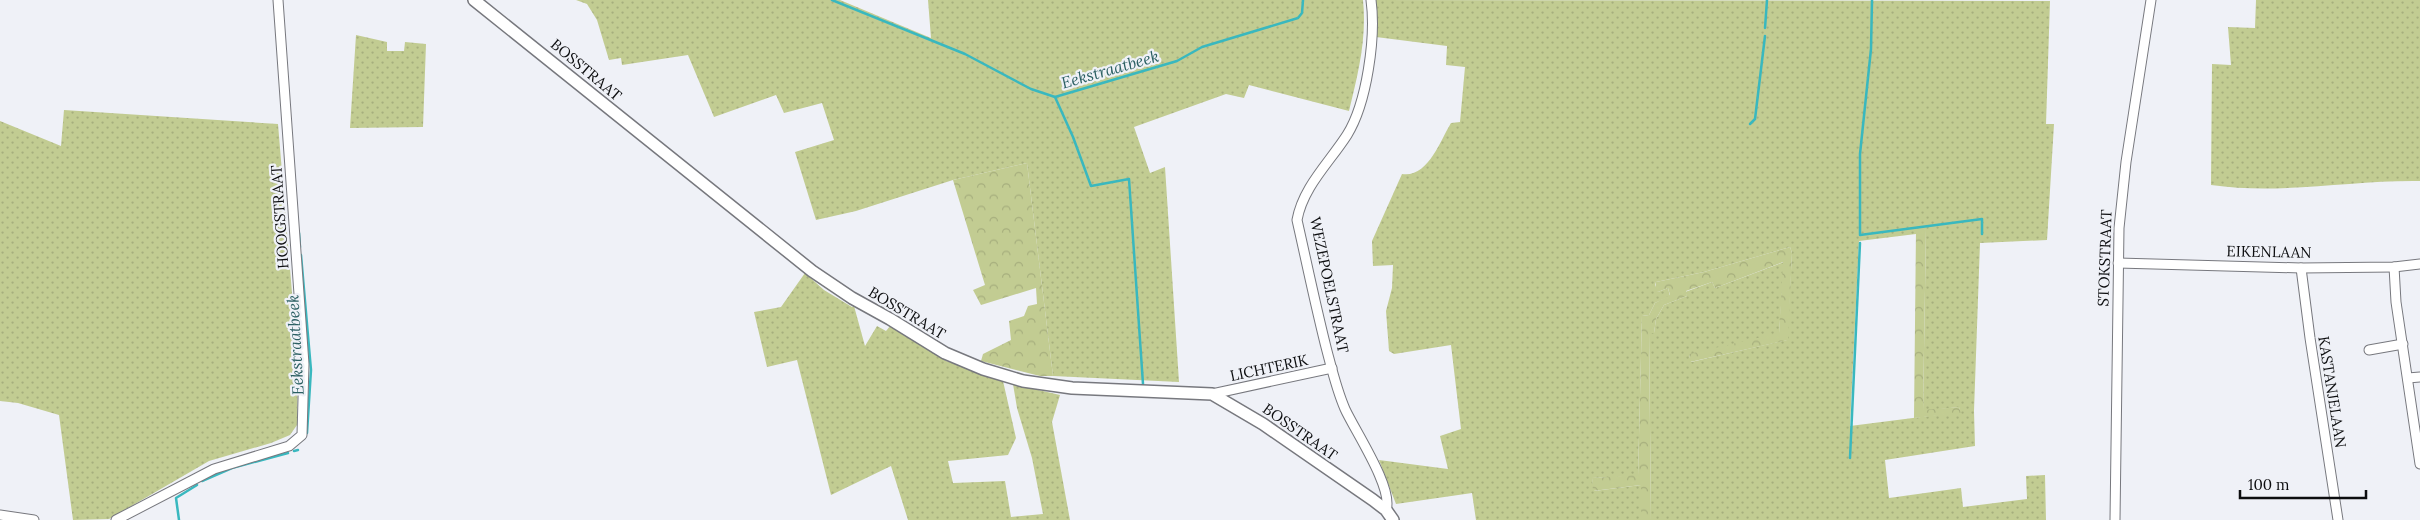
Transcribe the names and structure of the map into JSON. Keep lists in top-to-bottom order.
{
  "streets": {
    "street": [
      "BOSSTRAAT",
      "HOOGSTRAAT",
      "EIKENLAAN",
      "STOKSTRAAT",
      "WEZEPOELSTRAAT",
      "LICHTERIK",
      "KASTANJELAAN"
    ]
  },
  "crossings": [
    ["BOSSTRAAT", "WEZEPOELSTRAAT"],
    ["BOSSTRAAT", "LICHTERIK"],
    ["EIKENLAAN", "STOKSTRAAT"],
    ["EIKENLAAN", "KASTANJELAAN"],
    ["WEZEPOELSTRAAT", "LICHTERIK"]
  ],
  "water": ["Eekstraatbeek"],
  "scale_bar": "100 m"
}
